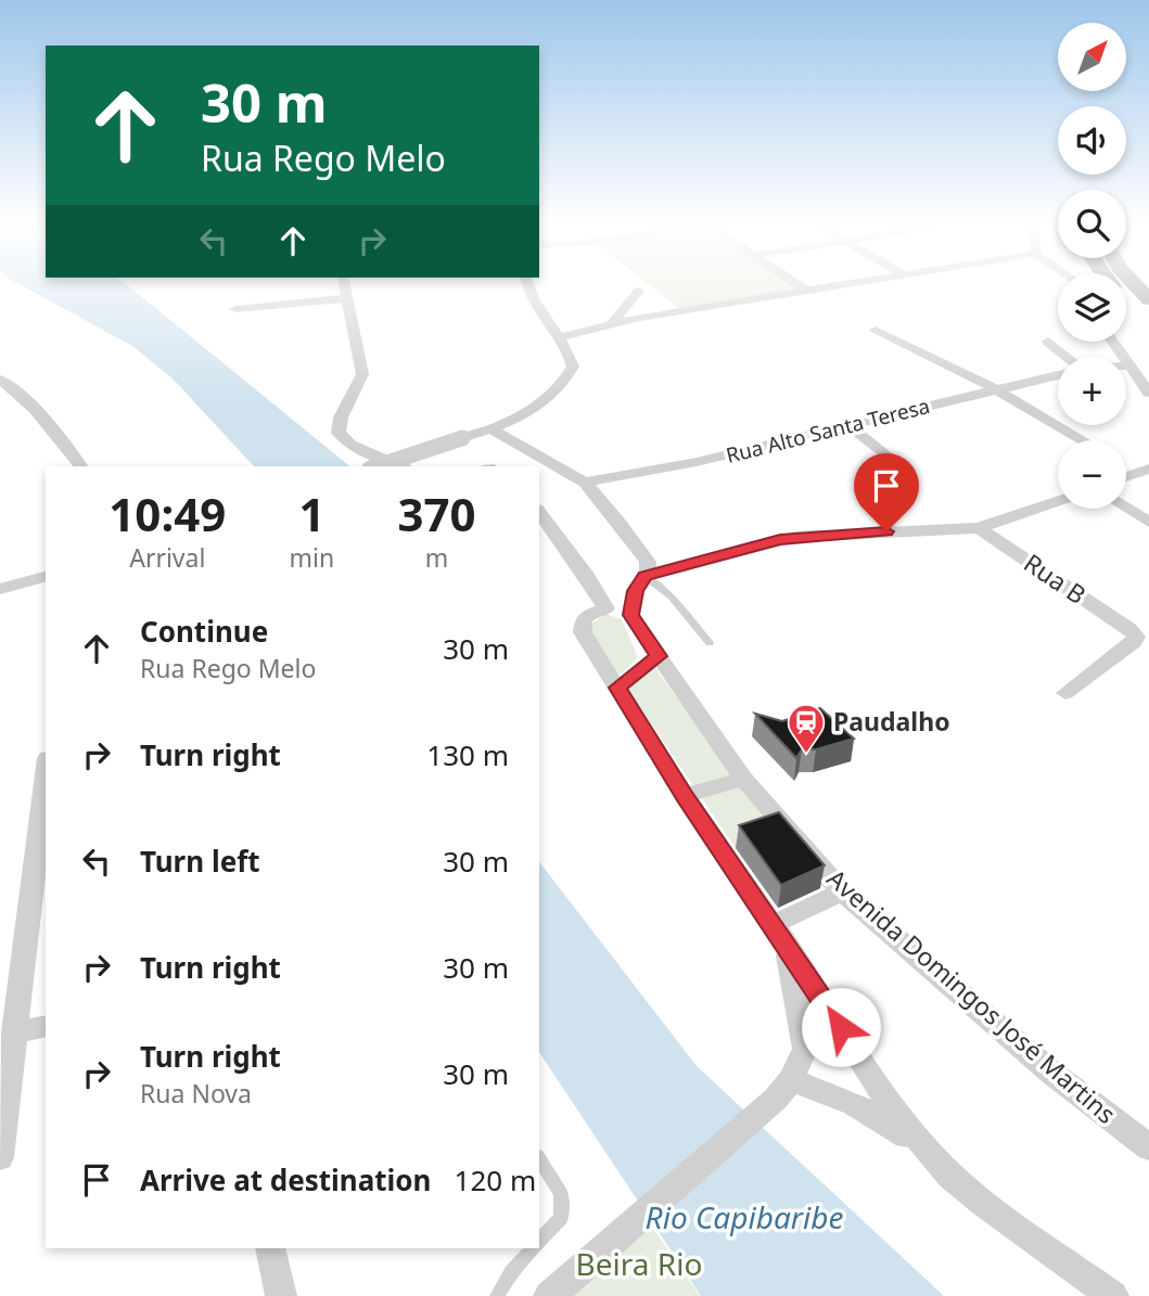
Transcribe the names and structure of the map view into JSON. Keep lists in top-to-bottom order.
{
  "streets": {
    "street": ["Rua Alto Santa Teresa", "Rua B", "Avenida Domingos José Martins"]
  },
  "water": ["Rio Capibaribe"],
  "parks": ["Beira Rio"],
  "places": {
    "station": ["Paudalho"]
  },
  "north": "top right",
  "page": {
    "map_buttons": ["+", "−"],
    "turn": ["30 m", "Rua Rego Melo"],
    "eta": [
      "10:49",
      "Arrival",
      "1",
      "min",
      "370",
      "m"
    ],
    "list": [
      {
        "name": "Continue",
        "note": "Rua Rego Melo",
        "value": "30 m"
      },
      {
        "name": "Turn right",
        "value": "130 m"
      },
      {
        "name": "Turn left",
        "value": "30 m"
      },
      {
        "name": "Turn right",
        "value": "30 m"
      },
      {
        "name": "Turn right",
        "note": "Rua Nova",
        "value": "30 m"
      },
      {
        "name": "Arrive at destination",
        "value": "120 m"
      }
    ]
  }
}
